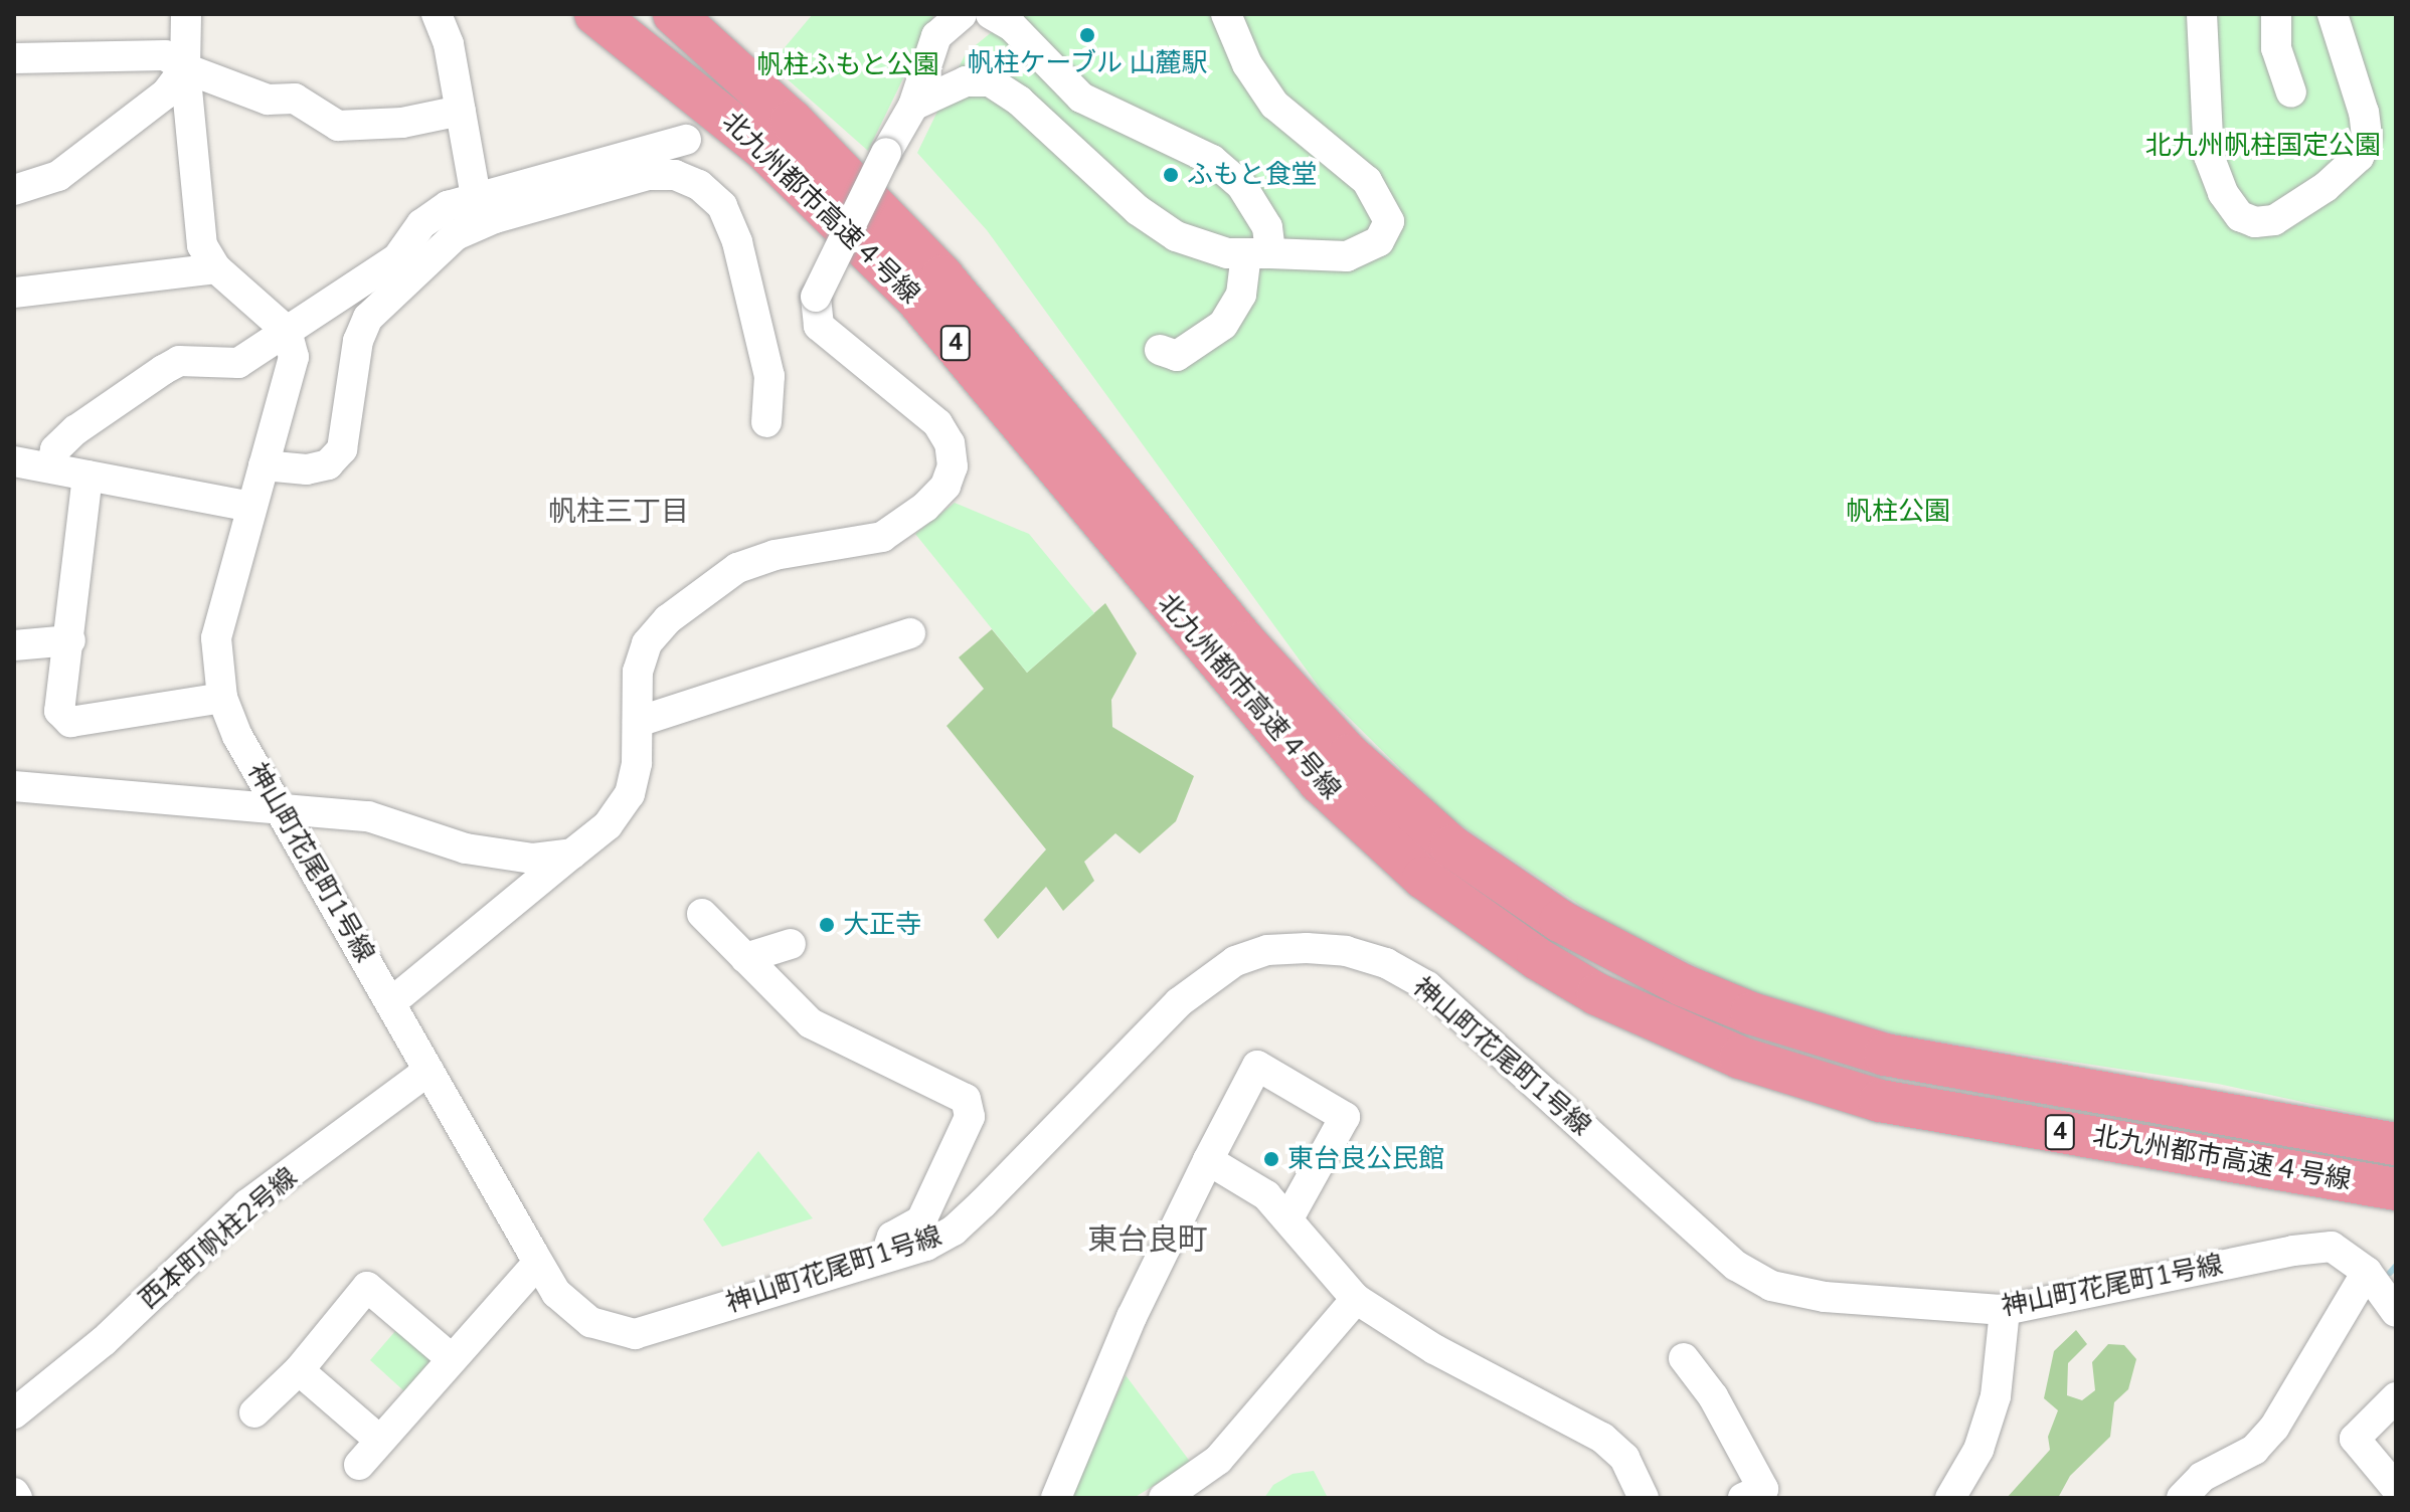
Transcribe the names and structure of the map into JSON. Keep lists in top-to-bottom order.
{
  "streets": {
    "highway": ["北九州都市高速４号線", "4"],
    "street": ["神山町花尾町1号線", "西本町帆柱2号線"]
  },
  "crossings": [
    ["神山町花尾町1号線", "西本町帆柱2号線"]
  ],
  "districts": ["帆柱三丁目", "東台良町"],
  "parks": ["帆柱ふもと公園", "北九州帆柱国定公園", "帆柱公園"],
  "places": [
    "帆柱ケーブル 山麓駅",
    "ふもと食堂",
    "大正寺",
    "東台良公民館"
  ]
}
